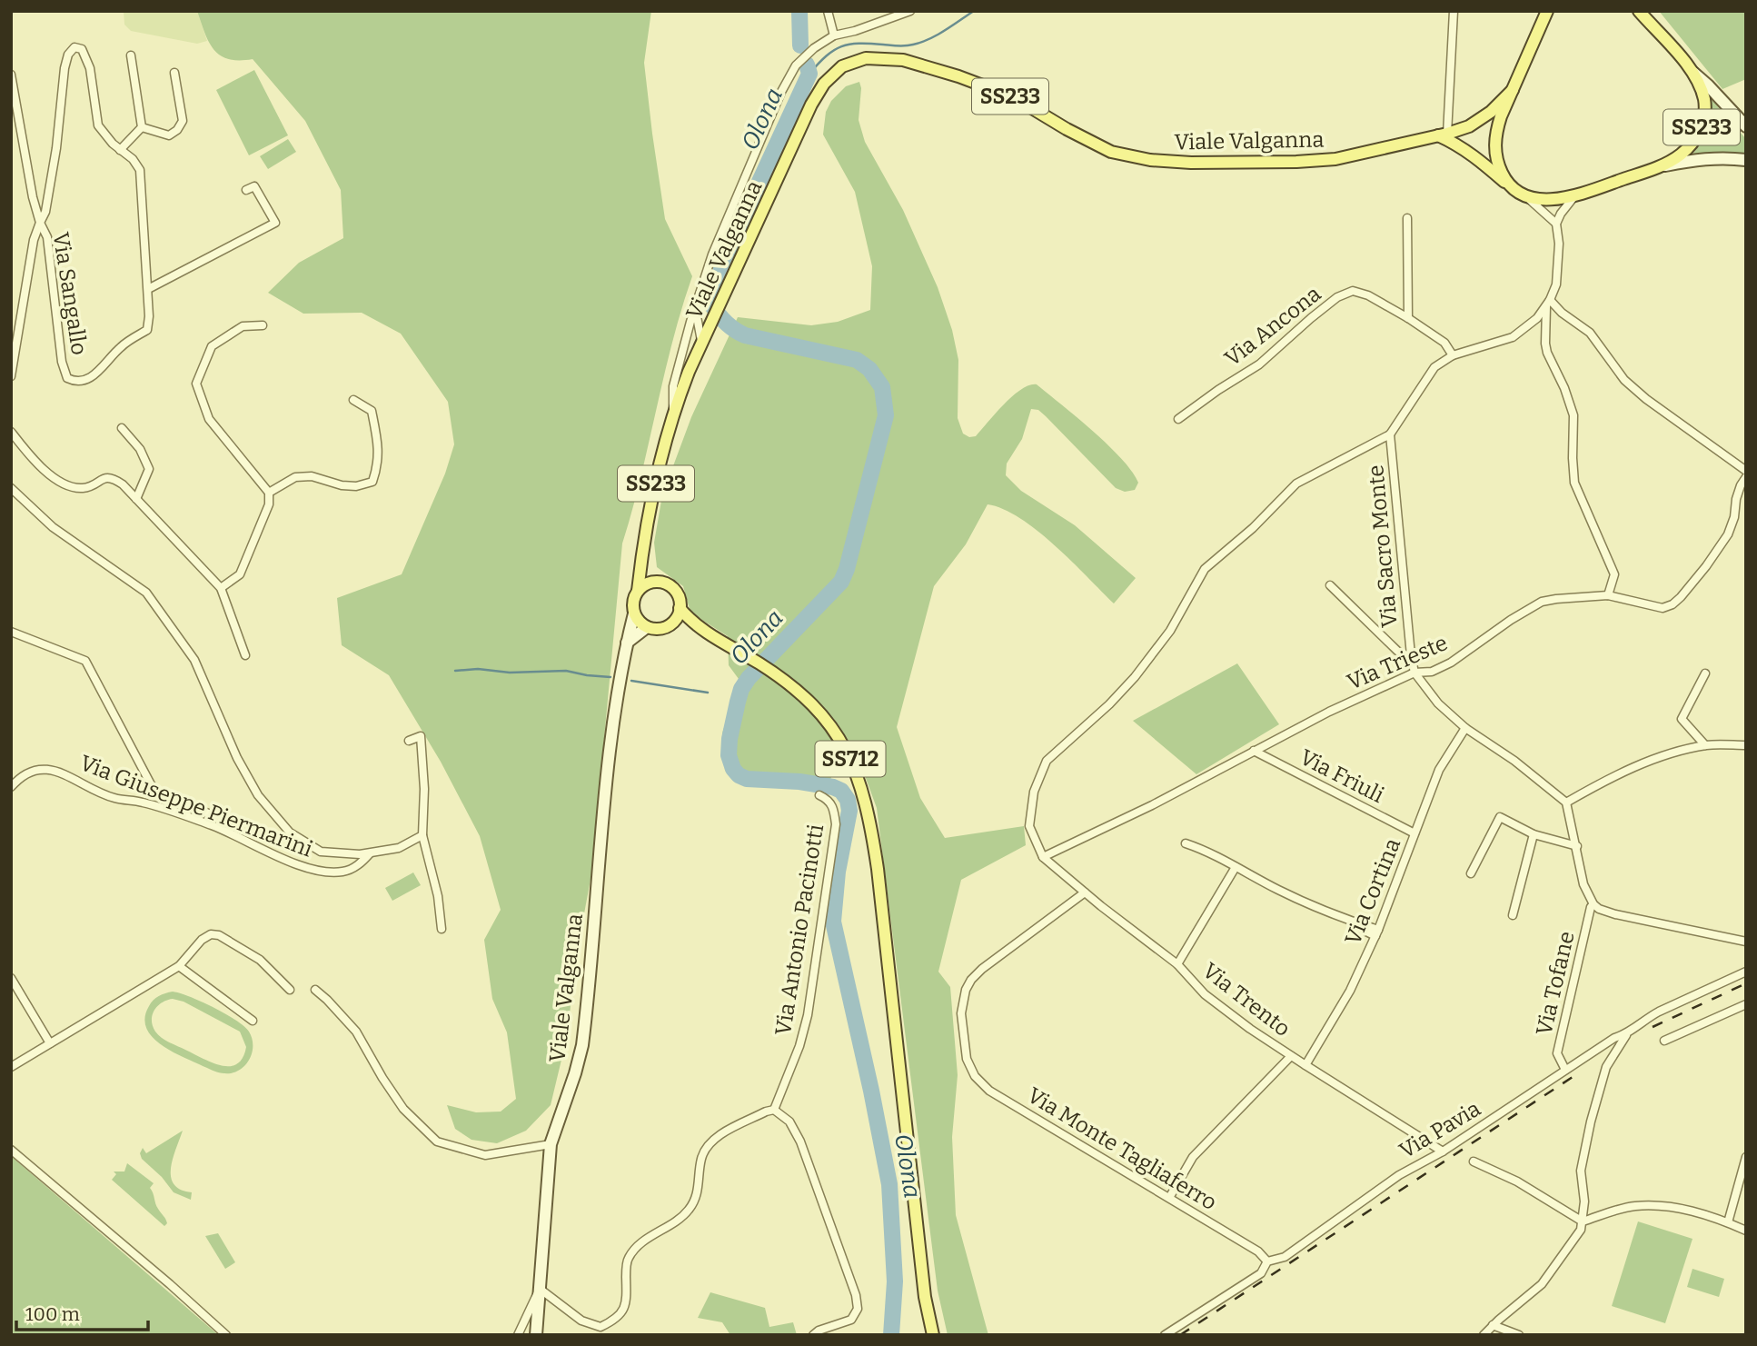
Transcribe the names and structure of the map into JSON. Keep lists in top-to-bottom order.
{
  "streets": {
    "main road": ["SS233", "Viale Valganna", "SS712"],
    "street": [
      "Via Sangallo",
      "Via Ancona",
      "Via Sacro Monte",
      "Via Trieste",
      "Via Friuli",
      "Via Giuseppe Piermarini",
      "Via Cortina",
      "Via Antonio Pacinotti",
      "Via Tofane",
      "Via Trento",
      "Via Pavia",
      "Via Monte Tagliaferro"
    ]
  },
  "crossings": [
    ["SS233", "Viale Valganna"],
    ["Viale Valganna", "SS712"],
    ["Via Sacro Monte", "Via Trieste"],
    ["Via Sacro Monte", "Via Cortina"],
    ["Via Trieste", "Via Friuli"],
    ["Via Trieste", "Via Trento"],
    ["Via Friuli", "Via Cortina"],
    ["Via Cortina", "Via Trento"],
    ["Via Tofane", "Via Pavia"],
    ["Via Trento", "Via Pavia"],
    ["Via Trento", "Via Monte Tagliaferro"],
    ["Via Pavia", "Via Monte Tagliaferro"]
  ],
  "water": ["Olona"],
  "scale_bar": "100 m"
}
